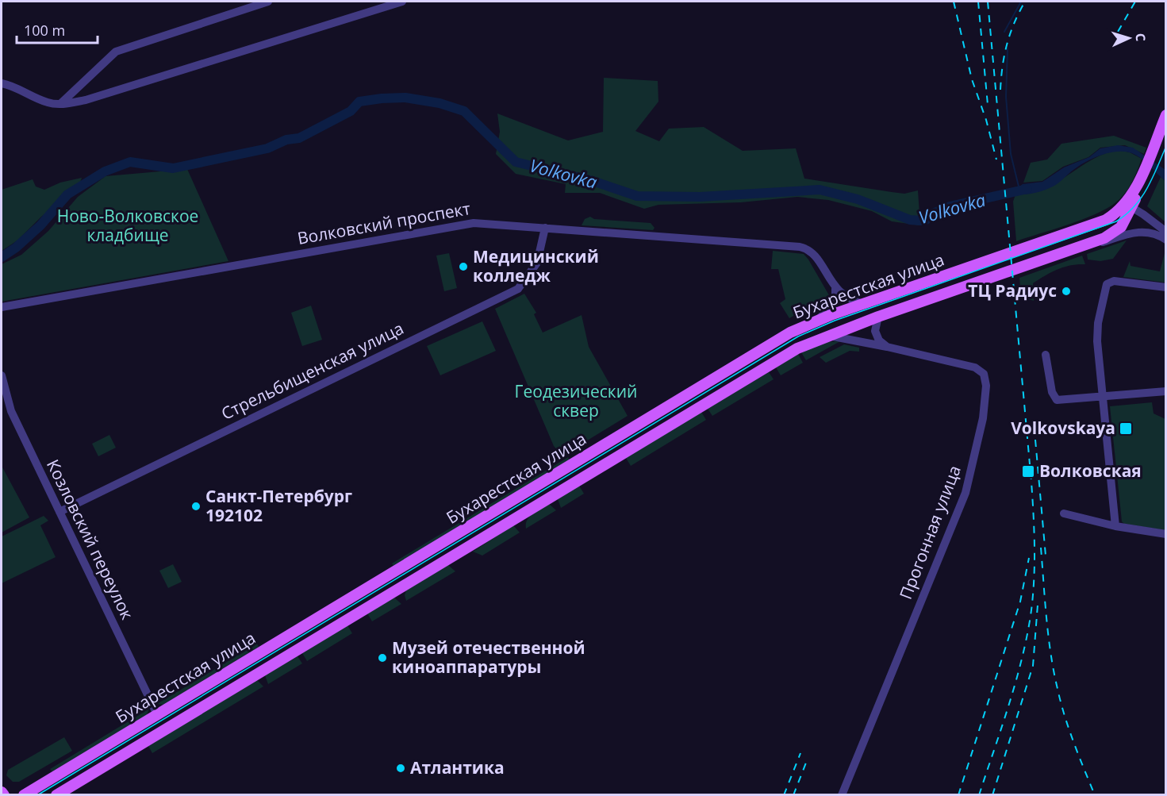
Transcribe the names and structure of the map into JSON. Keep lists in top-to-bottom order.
{
  "streets": {
    "main road": ["Бухарестская улица"],
    "street": [
      "Волковский проспект",
      "Стрельбищенская улица",
      "Прогонная улица",
      "Козловский переулок"
    ]
  },
  "crossings": [
    ["Волковский проспект", "Бухарестская улица"],
    ["Волковский проспект", "Стрельбищенская улица"],
    ["Бухарестская улица", "Прогонная улица"],
    ["Бухарестская улица", "Козловский переулок"],
    ["Стрельбищенская улица", "Козловский переулок"]
  ],
  "water": ["Volkovka"],
  "parks": ["Ново-Волковское кладбище", "Геодезический сквер"],
  "places": {
    "other": [
      "Медицинский колледж",
      "ТЦ Радиус",
      "Санкт-Петербург 192102",
      "Музей отечественной киноаппаратуры",
      "Атлантика"
    ],
    "transit": ["Volkovskaya", "Волковская"]
  },
  "scale_bar": "100 m",
  "north": "right"
}
